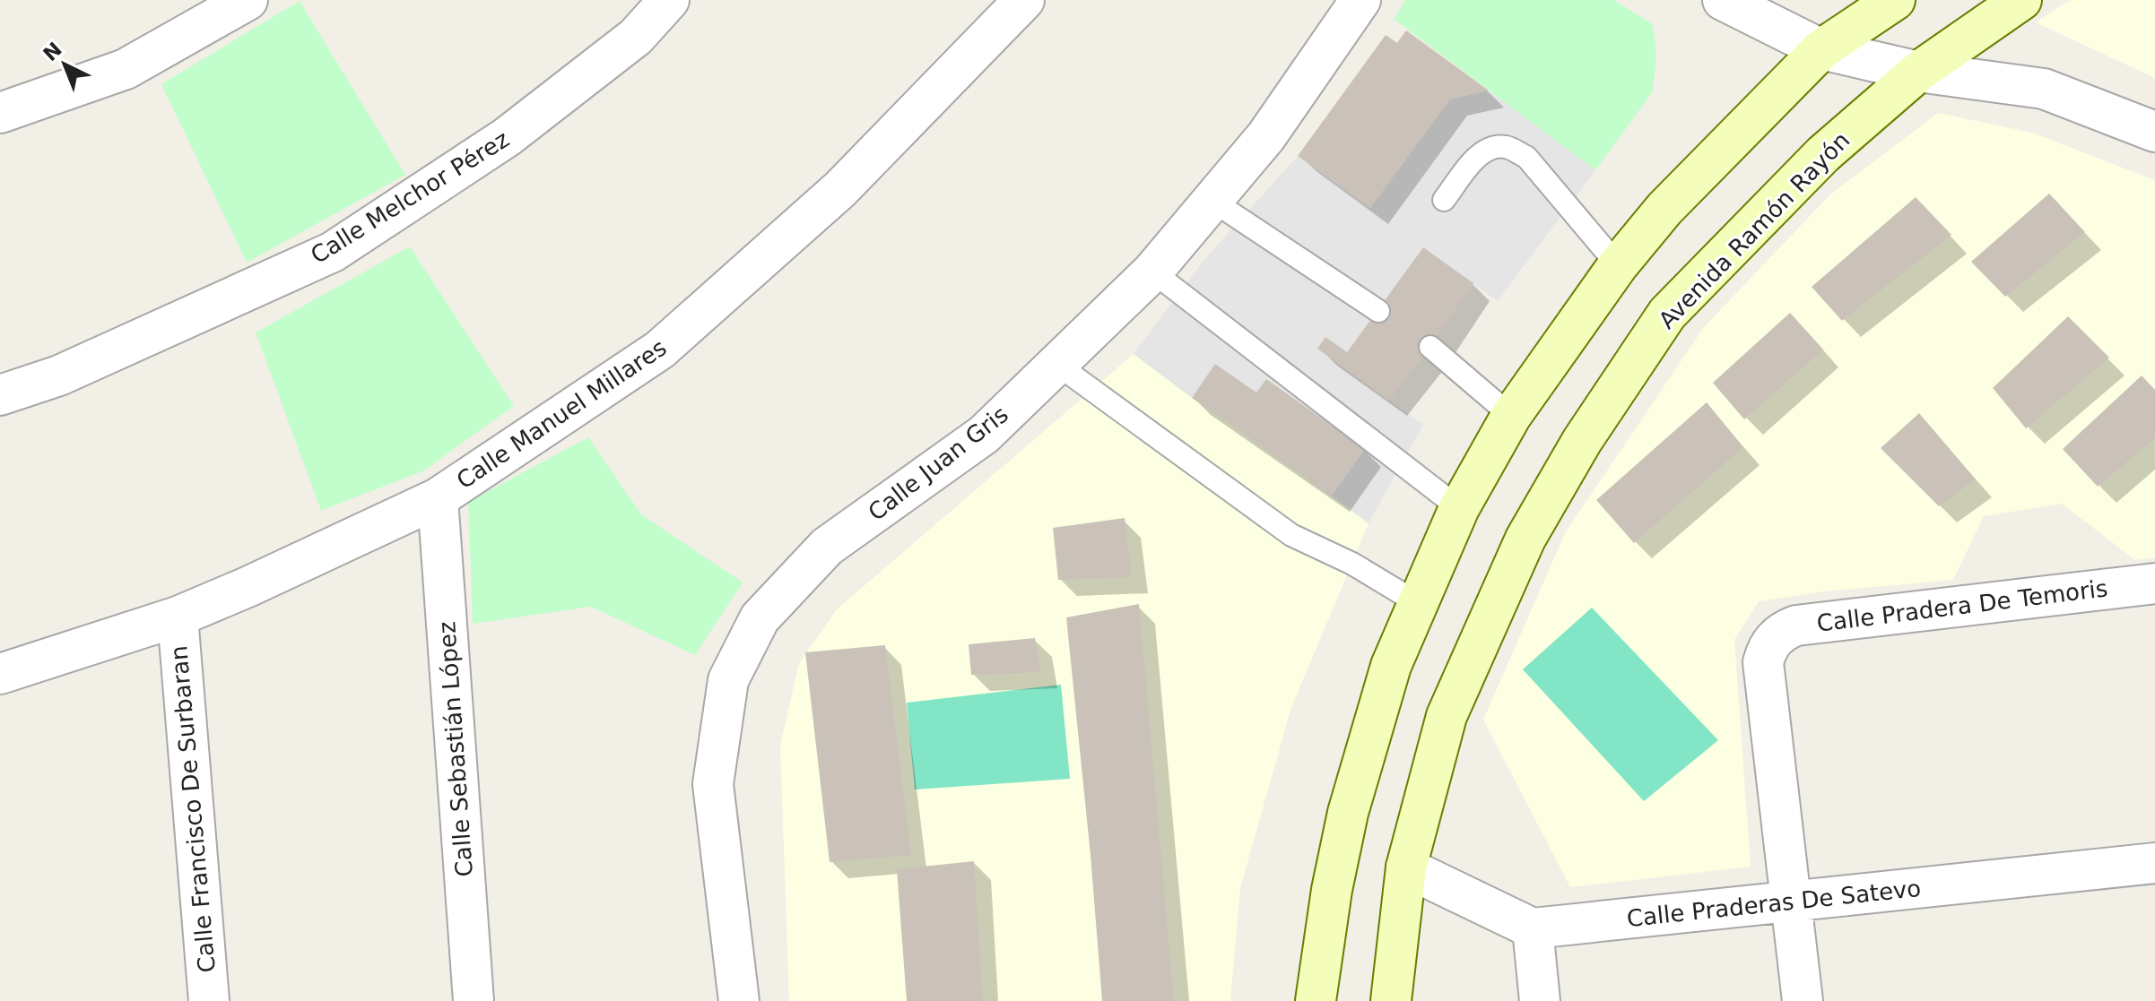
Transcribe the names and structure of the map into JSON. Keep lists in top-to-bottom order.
{
  "streets": {
    "main road": ["Avenida Ramón Rayón"],
    "street": [
      "Calle Melchor Pérez",
      "Calle Manuel Millares",
      "Calle Juan Gris",
      "Calle Pradera De Temoris",
      "Calle Sebastián López",
      "Calle Francisco De Surbaran",
      "Calle Praderas De Satevo"
    ]
  },
  "crossings": [
    ["Calle Manuel Millares", "Calle Sebastián López"],
    ["Calle Manuel Millares", "Calle Francisco De Surbaran"],
    ["Calle Pradera De Temoris", "Calle Praderas De Satevo"]
  ],
  "north": "top left"
}
